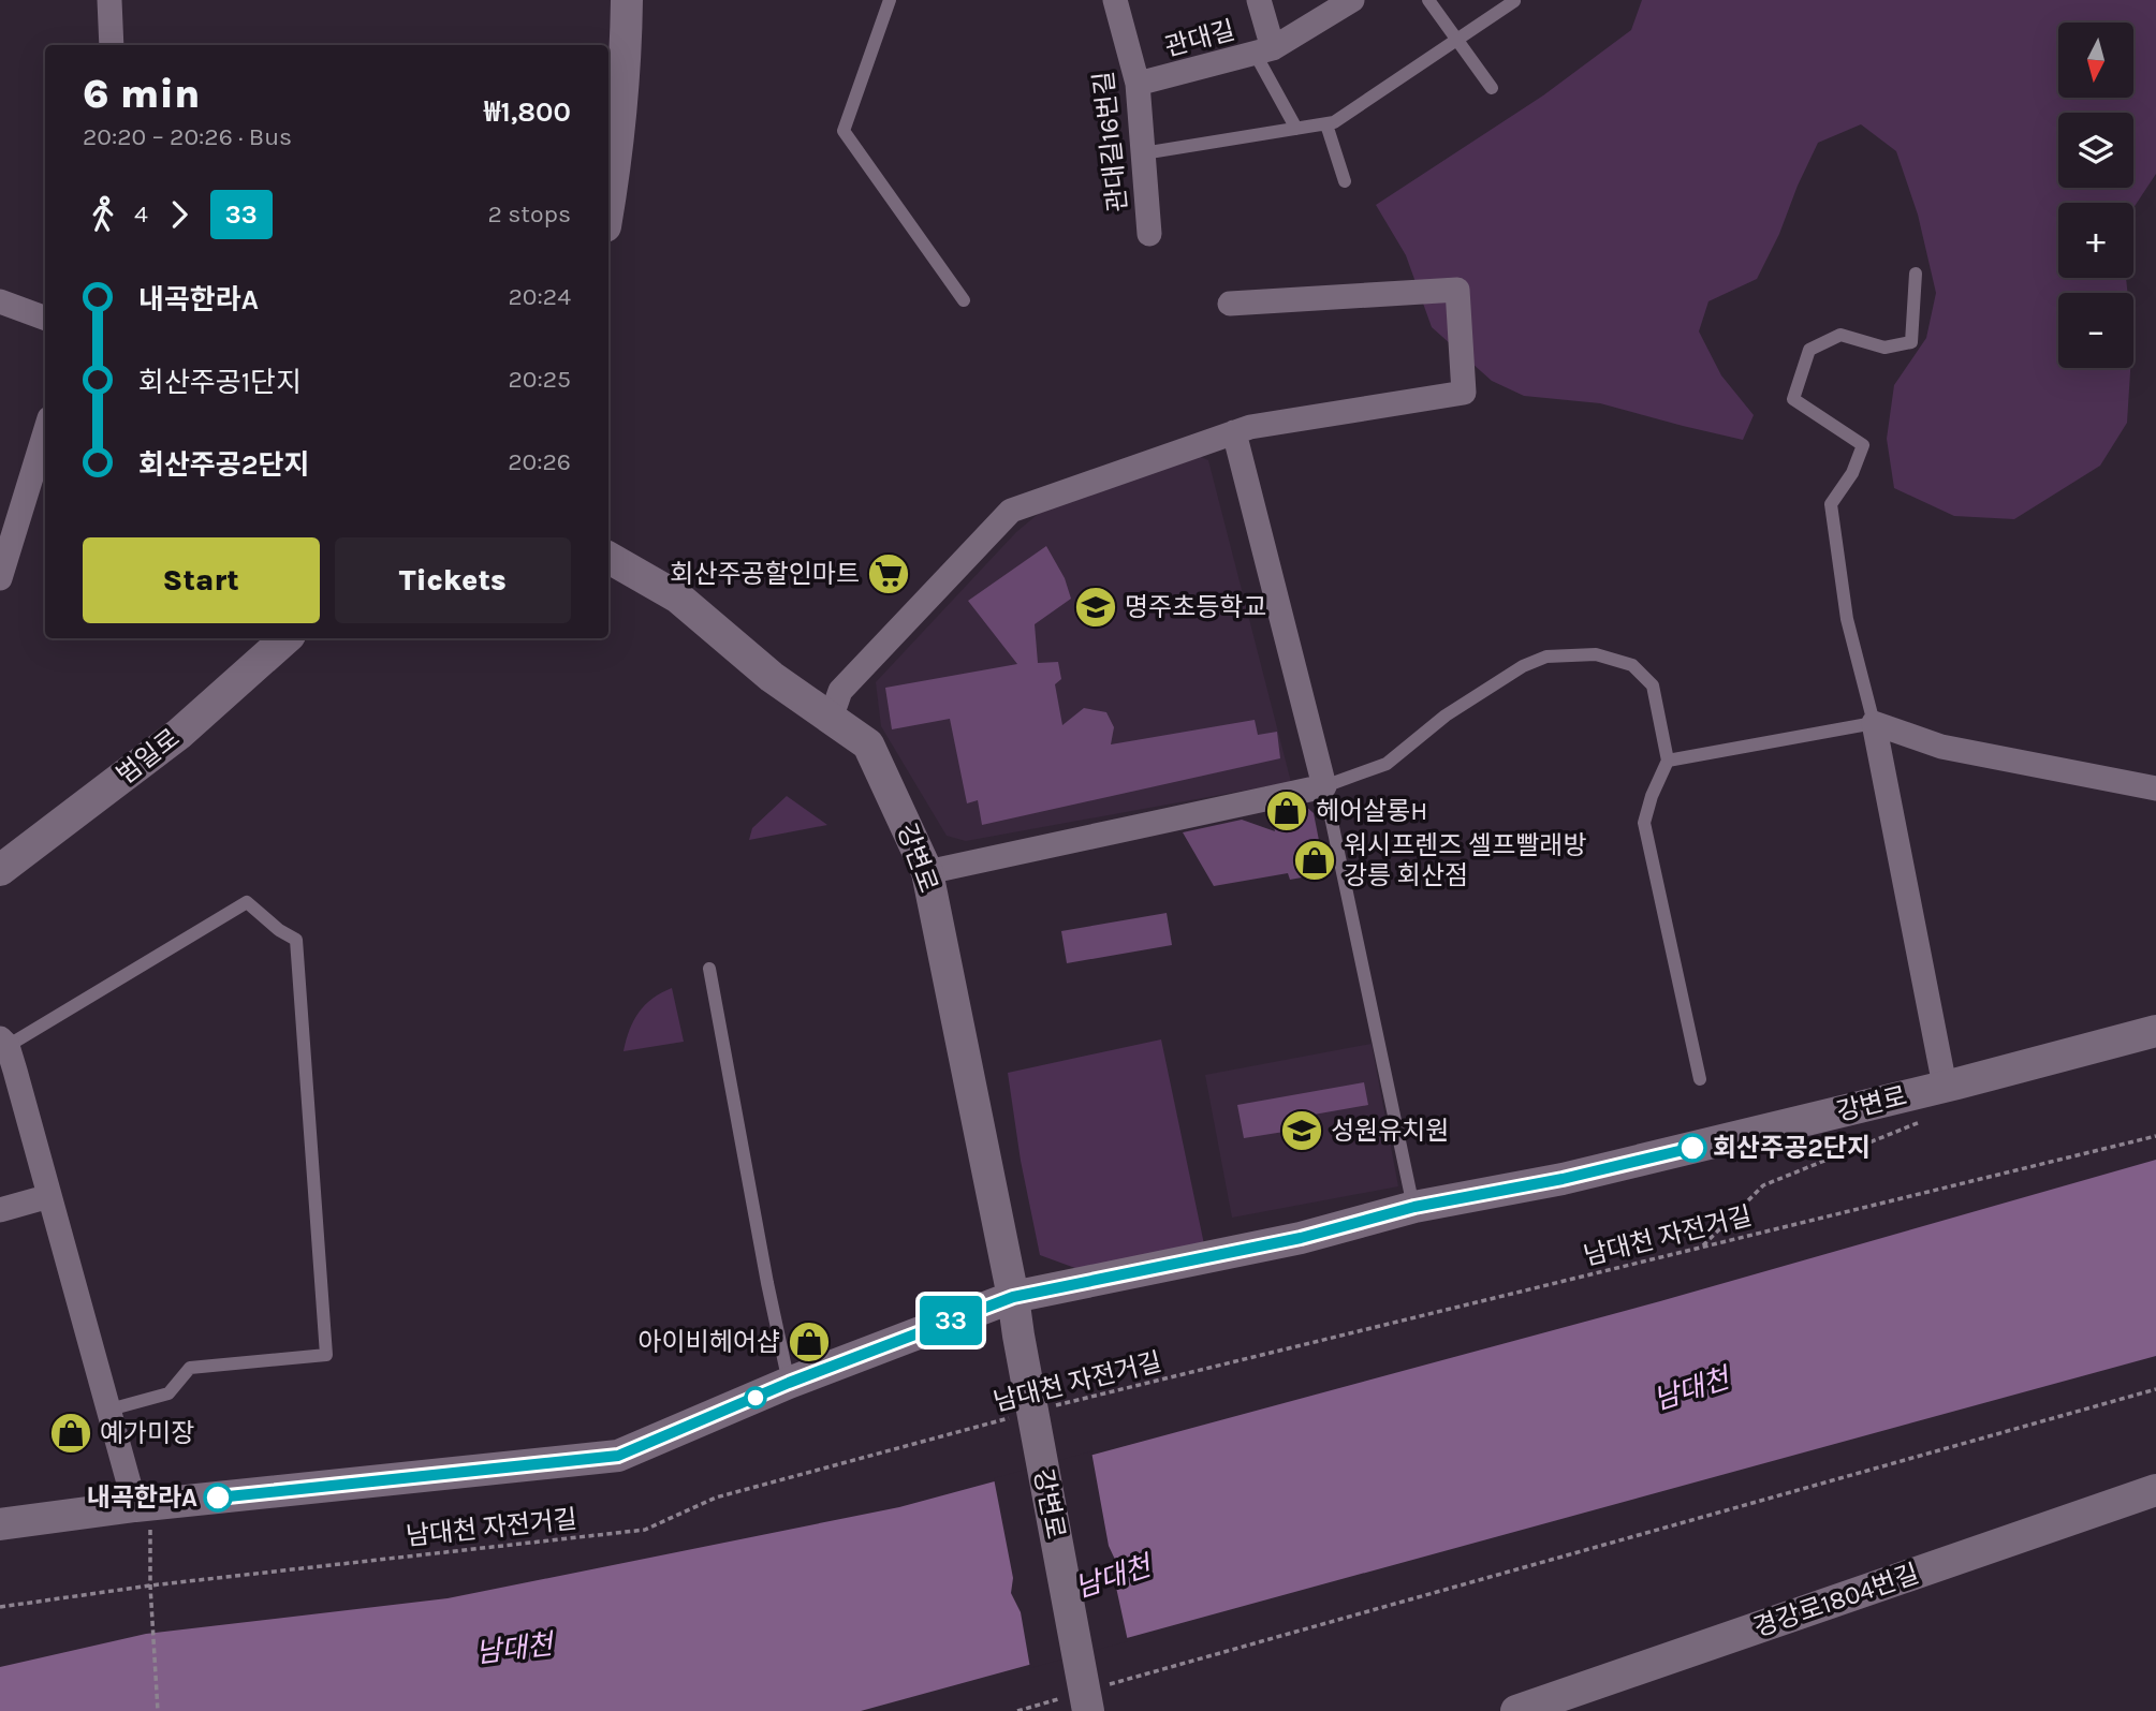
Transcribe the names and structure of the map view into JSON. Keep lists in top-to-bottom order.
{
  "streets": {
    "street": [
      "관대길",
      "관대길16번길",
      "범일로",
      "강변로",
      "경강로1804번길"
    ],
    "path": ["남대천 자전거길"]
  },
  "crossings": [
    ["관대길", "관대길16번길"]
  ],
  "water": ["남대천"],
  "places": {
    "supermarket": ["회산주공할인마트"],
    "school or university": ["명주초등학교", "성원유치원"],
    "shop": [
      "헤어살롱H",
      "워시프렌즈 셀프빨래방 강릉 회산점",
      "아이비헤어샵",
      "예가미장"
    ],
    "other": ["회산주공2단지", "내곡한라A"]
  },
  "lines": ["bus line 33"],
  "north": "bottom",
  "page": {
    "on_map": "33",
    "map_buttons": ["+", "−"],
    "heading": ["6 min", "20:20 – 20:26 · Bus", "₩1,800"],
    "legs": ["4", "33", "2 stops"],
    "list": [
      {
        "name": "내곡한라A",
        "value": "20:24"
      },
      {
        "name": "회산주공1단지",
        "value": "20:25"
      },
      {
        "name": "회산주공2단지",
        "value": "20:26"
      }
    ],
    "buttons": ["Start", "Tickets"]
  }
}
